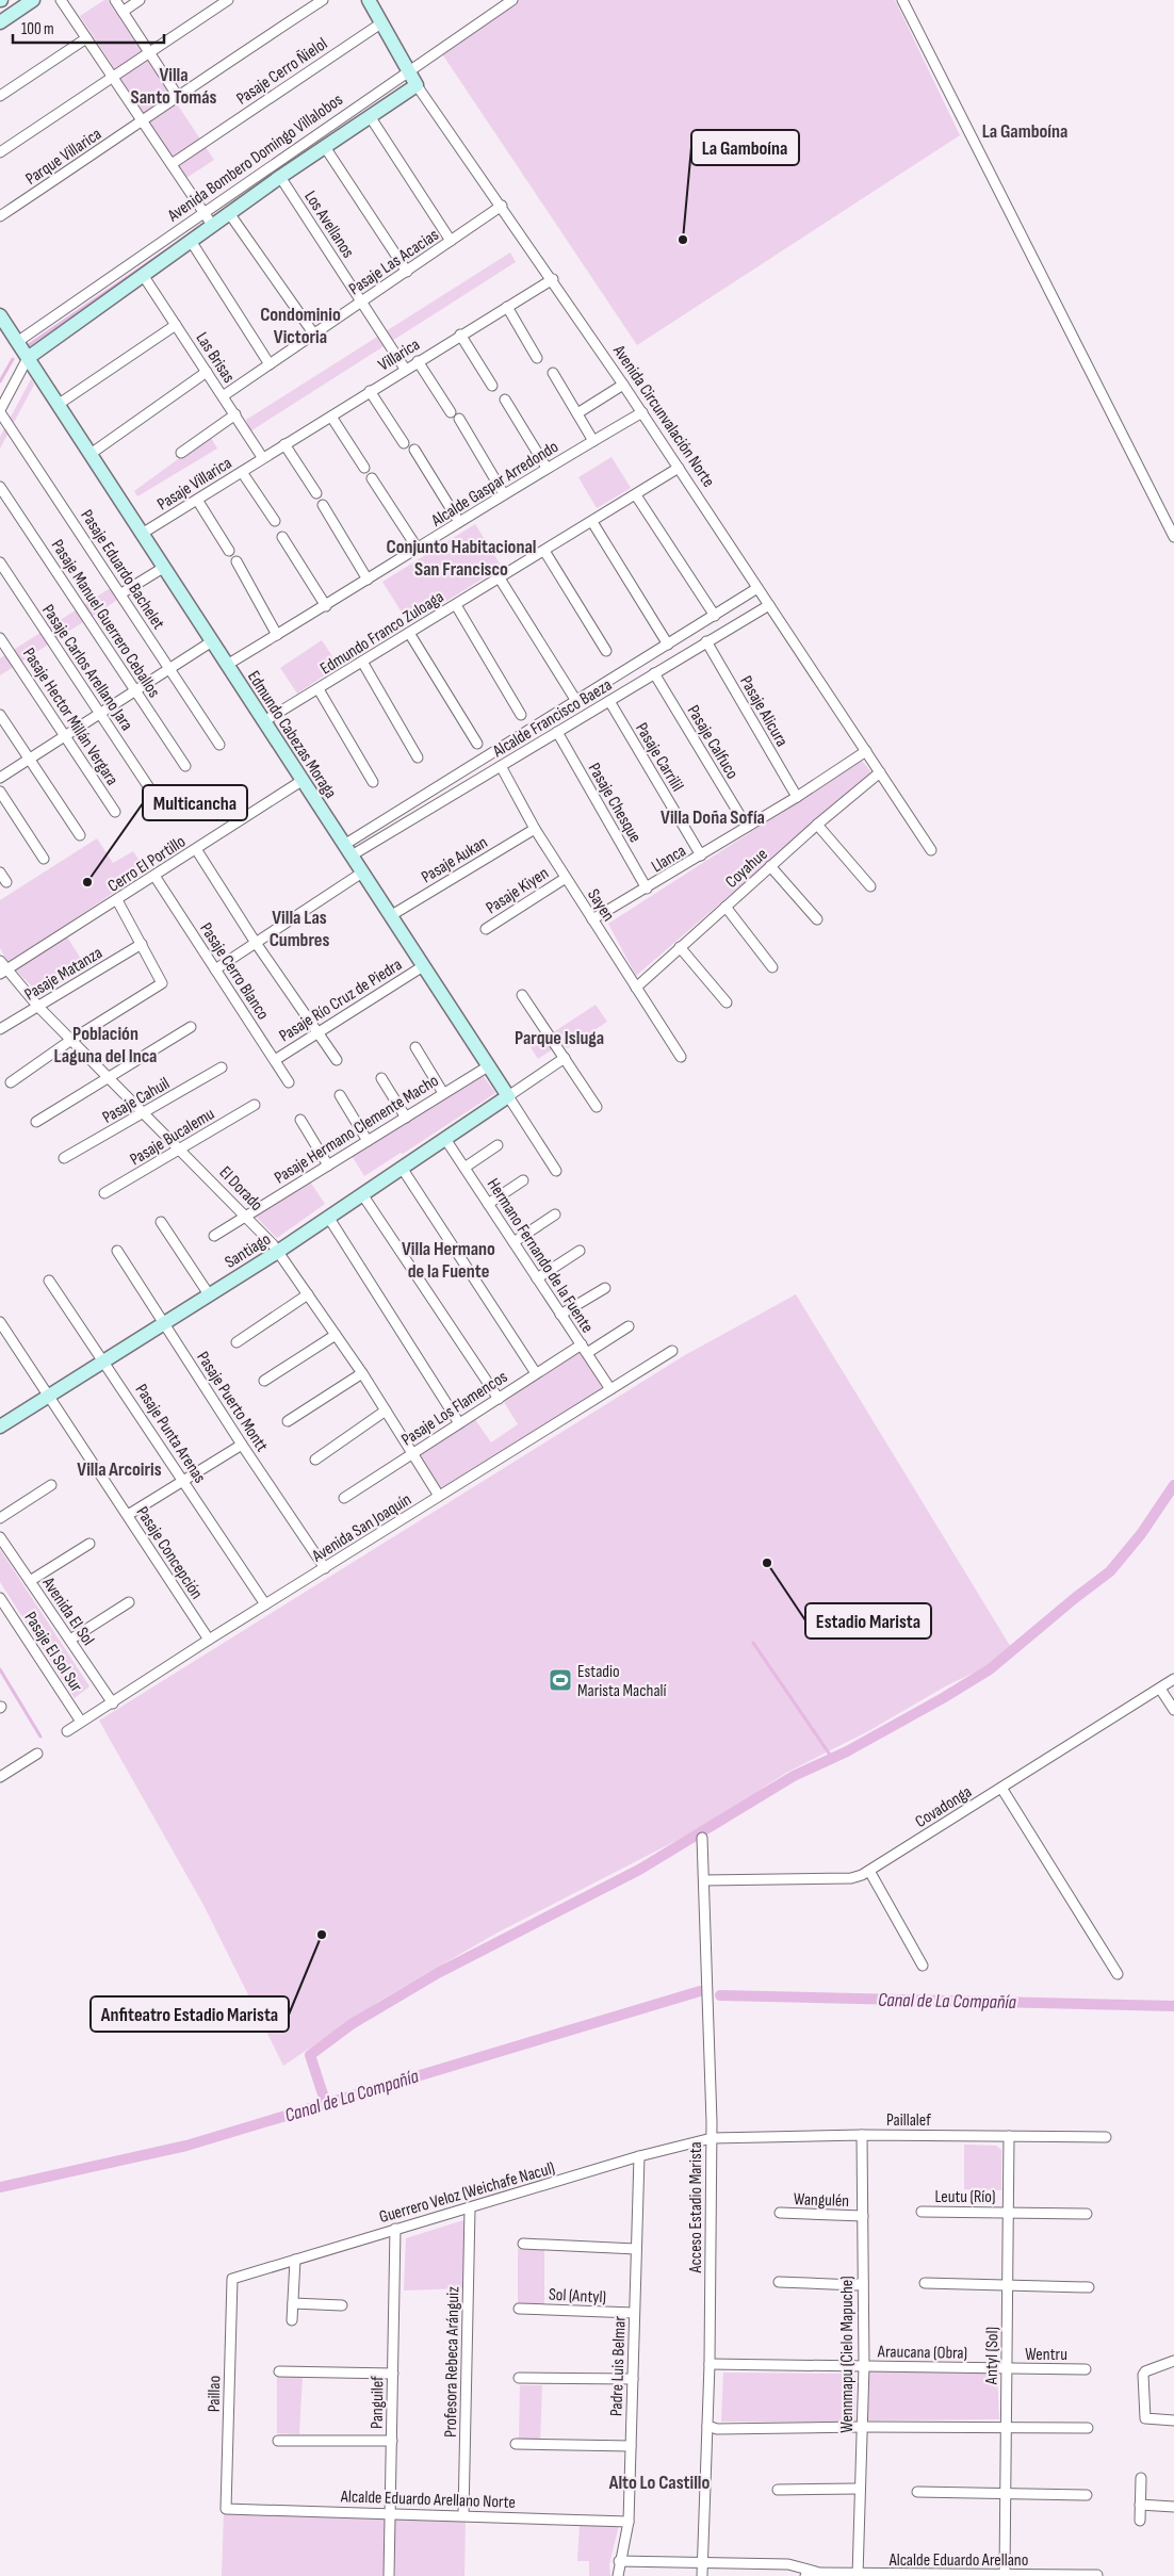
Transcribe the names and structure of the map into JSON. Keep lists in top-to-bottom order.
{
  "streets": {
    "street": [
      "Pasaje Cerro Ñielol",
      "Parque Villarica",
      "Avenida Bombero Domingo Villalobos",
      "Los Avellanos",
      "Pasaje Las Acacias",
      "Villarica",
      "Las Brisas",
      "Avenida Circunvalación Norte",
      "Pasaje Villarica",
      "Alcalde Gaspar Arredondo",
      "Pasaje Eduardo Bachelet",
      "Pasaje Manuel Guerrero Ceballos",
      "Edmundo Franco Zuloaga",
      "Pasaje Carlos Arellano Jara",
      "Pasaje Alicura",
      "Pasaje Hector Millán Vergara",
      "Alcalde Francisco Baeza",
      "Edmundo Cabezas Moraga",
      "Pasaje Calfuco",
      "Pasaje Carrilil",
      "Pasaje Chesque",
      "Llanca",
      "Pasaje Aukan",
      "Cerro El Portillo",
      "Coyahue",
      "Pasaje Kiyen",
      "Sayen",
      "Pasaje Cerro Blanco",
      "Pasaje Matanza",
      "Pasaje Río Cruz de Piedra",
      "Pasaje Cahuil",
      "Pasaje Hermano Clemente Macho",
      "Pasaje Bucalemu",
      "El Dorado",
      "Santiago",
      "Hermano Fernando de la Fuente",
      "Pasaje Puerto Montt",
      "Pasaje Los Flamencos",
      "Pasaje Punta Arenas",
      "Avenida San Joaquín",
      "Pasaje Concepción",
      "Avenida El Sol",
      "Pasaje El Sol Sur",
      "Covadonga",
      "Paillalef",
      "Guerrero Veloz (Weichafe Nacul)",
      "Leutu (Río)",
      "Wangulén",
      "Acceso Estadio Marista",
      "Sol (Antyl)",
      "Araucana (Obra)",
      "Wentru",
      "Wennmapu (Cielo Mapuche)",
      "Antyl (Sol)",
      "Profesora Rebeca Aránguiz",
      "Padre Luis Belmar",
      "Paillao",
      "Panguilef",
      "Alcalde Eduardo Arellano Norte",
      "Alcalde Eduardo Arellano"
    ]
  },
  "crossings": [
    ["Pasaje Cerro Ñielol", "Avenida Circunvalación Norte"],
    ["Avenida Bombero Domingo Villalobos", "Los Avellanos"],
    ["Avenida Bombero Domingo Villalobos", "Las Brisas"],
    ["Avenida Bombero Domingo Villalobos", "Avenida Circunvalación Norte"],
    ["Avenida Bombero Domingo Villalobos", "Pasaje Eduardo Bachelet"],
    ["Avenida Bombero Domingo Villalobos", "Edmundo Cabezas Moraga"],
    ["Los Avellanos", "Pasaje Las Acacias"],
    ["Los Avellanos", "Villarica"],
    ["Pasaje Las Acacias", "Las Brisas"],
    ["Pasaje Las Acacias", "Avenida Circunvalación Norte"],
    ["Villarica", "Las Brisas"],
    ["Villarica", "Avenida Circunvalación Norte"],
    ["Villarica", "Pasaje Villarica"],
    ["Las Brisas", "Pasaje Villarica"],
    ["Avenida Circunvalación Norte", "Alcalde Gaspar Arredondo"],
    ["Avenida Circunvalación Norte", "Edmundo Franco Zuloaga"],
    ["Avenida Circunvalación Norte", "Alcalde Francisco Baeza"],
    ["Avenida Circunvalación Norte", "Llanca"],
    ["Avenida Circunvalación Norte", "Coyahue"],
    ["Pasaje Villarica", "Edmundo Cabezas Moraga"],
    ["Alcalde Gaspar Arredondo", "Edmundo Cabezas Moraga"],
    ["Edmundo Franco Zuloaga", "Edmundo Cabezas Moraga"],
    ["Pasaje Alicura", "Alcalde Francisco Baeza"],
    ["Pasaje Alicura", "Llanca"],
    ["Alcalde Francisco Baeza", "Edmundo Cabezas Moraga"],
    ["Alcalde Francisco Baeza", "Pasaje Calfuco"],
    ["Alcalde Francisco Baeza", "Pasaje Carrilil"],
    ["Alcalde Francisco Baeza", "Pasaje Chesque"],
    ["Alcalde Francisco Baeza", "Sayen"],
    ["Edmundo Cabezas Moraga", "Pasaje Aukan"],
    ["Edmundo Cabezas Moraga", "Cerro El Portillo"],
    ["Edmundo Cabezas Moraga", "Pasaje Río Cruz de Piedra"],
    ["Edmundo Cabezas Moraga", "Pasaje Hermano Clemente Macho"],
    ["Edmundo Cabezas Moraga", "Santiago"],
    ["Pasaje Calfuco", "Llanca"],
    ["Pasaje Carrilil", "Llanca"],
    ["Pasaje Chesque", "Llanca"],
    ["Llanca", "Sayen"],
    ["Pasaje Aukan", "Sayen"],
    ["Cerro El Portillo", "Pasaje Cerro Blanco"],
    ["Cerro El Portillo", "El Dorado"],
    ["Coyahue", "Sayen"],
    ["Pasaje Kiyen", "Sayen"],
    ["Pasaje Cerro Blanco", "Pasaje Río Cruz de Piedra"],
    ["Pasaje Matanza", "El Dorado"],
    ["Pasaje Cahuil", "El Dorado"],
    ["Pasaje Hermano Clemente Macho", "El Dorado"],
    ["Pasaje Bucalemu", "El Dorado"],
    ["El Dorado", "Santiago"],
    ["El Dorado", "Pasaje Los Flamencos"],
    ["El Dorado", "Avenida San Joaquín"],
    ["Santiago", "Hermano Fernando de la Fuente"],
    ["Santiago", "Pasaje Puerto Montt"],
    ["Santiago", "Pasaje Punta Arenas"],
    ["Santiago", "Pasaje Concepción"],
    ["Hermano Fernando de la Fuente", "Pasaje Los Flamencos"],
    ["Hermano Fernando de la Fuente", "Avenida San Joaquín"],
    ["Pasaje Puerto Montt", "Avenida San Joaquín"],
    ["Pasaje Punta Arenas", "Avenida San Joaquín"],
    ["Avenida San Joaquín", "Pasaje Concepción"],
    ["Avenida San Joaquín", "Avenida El Sol"],
    ["Avenida San Joaquín", "Pasaje El Sol Sur"],
    ["Covadonga", "Acceso Estadio Marista"],
    ["Paillalef", "Guerrero Veloz (Weichafe Nacul)"],
    ["Paillalef", "Acceso Estadio Marista"],
    ["Paillalef", "Wennmapu (Cielo Mapuche)"],
    ["Paillalef", "Antyl (Sol)"],
    ["Guerrero Veloz (Weichafe Nacul)", "Acceso Estadio Marista"],
    ["Guerrero Veloz (Weichafe Nacul)", "Profesora Rebeca Aránguiz"],
    ["Guerrero Veloz (Weichafe Nacul)", "Padre Luis Belmar"],
    ["Guerrero Veloz (Weichafe Nacul)", "Paillao"],
    ["Guerrero Veloz (Weichafe Nacul)", "Panguilef"],
    ["Leutu (Río)", "Antyl (Sol)"],
    ["Wangulén", "Wennmapu (Cielo Mapuche)"],
    ["Acceso Estadio Marista", "Araucana (Obra)"],
    ["Acceso Estadio Marista", "Alcalde Eduardo Arellano"],
    ["Sol (Antyl)", "Padre Luis Belmar"],
    ["Araucana (Obra)", "Wentru"],
    ["Araucana (Obra)", "Wennmapu (Cielo Mapuche)"],
    ["Araucana (Obra)", "Antyl (Sol)"],
    ["Wentru", "Antyl (Sol)"],
    ["Wennmapu (Cielo Mapuche)", "Alcalde Eduardo Arellano"],
    ["Antyl (Sol)", "Alcalde Eduardo Arellano"],
    ["Profesora Rebeca Aránguiz", "Alcalde Eduardo Arellano Norte"],
    ["Padre Luis Belmar", "Alcalde Eduardo Arellano Norte"],
    ["Padre Luis Belmar", "Alcalde Eduardo Arellano"],
    ["Paillao", "Alcalde Eduardo Arellano Norte"],
    ["Panguilef", "Alcalde Eduardo Arellano Norte"]
  ],
  "districts": [
    "Villa Santo Tomás",
    "La Gamboína",
    "Condominio Victoria",
    "Conjunto Habitacional San Francisco",
    "Villa Doña Sofía",
    "Villa Las Cumbres",
    "Población Laguna del Inca",
    "Parque Isluga",
    "Villa Hermano de la Fuente",
    "Villa Arcoiris",
    "Alto Lo Castillo"
  ],
  "water": ["Canal de La Compañía"],
  "places": {
    "other": [
      "La Gamboína",
      "Multicancha",
      "Estadio Marista",
      "Anfiteatro Estadio Marista"
    ],
    "sports": ["Estadio Marista Machalí"]
  },
  "scale_bar": "100 m"
}
